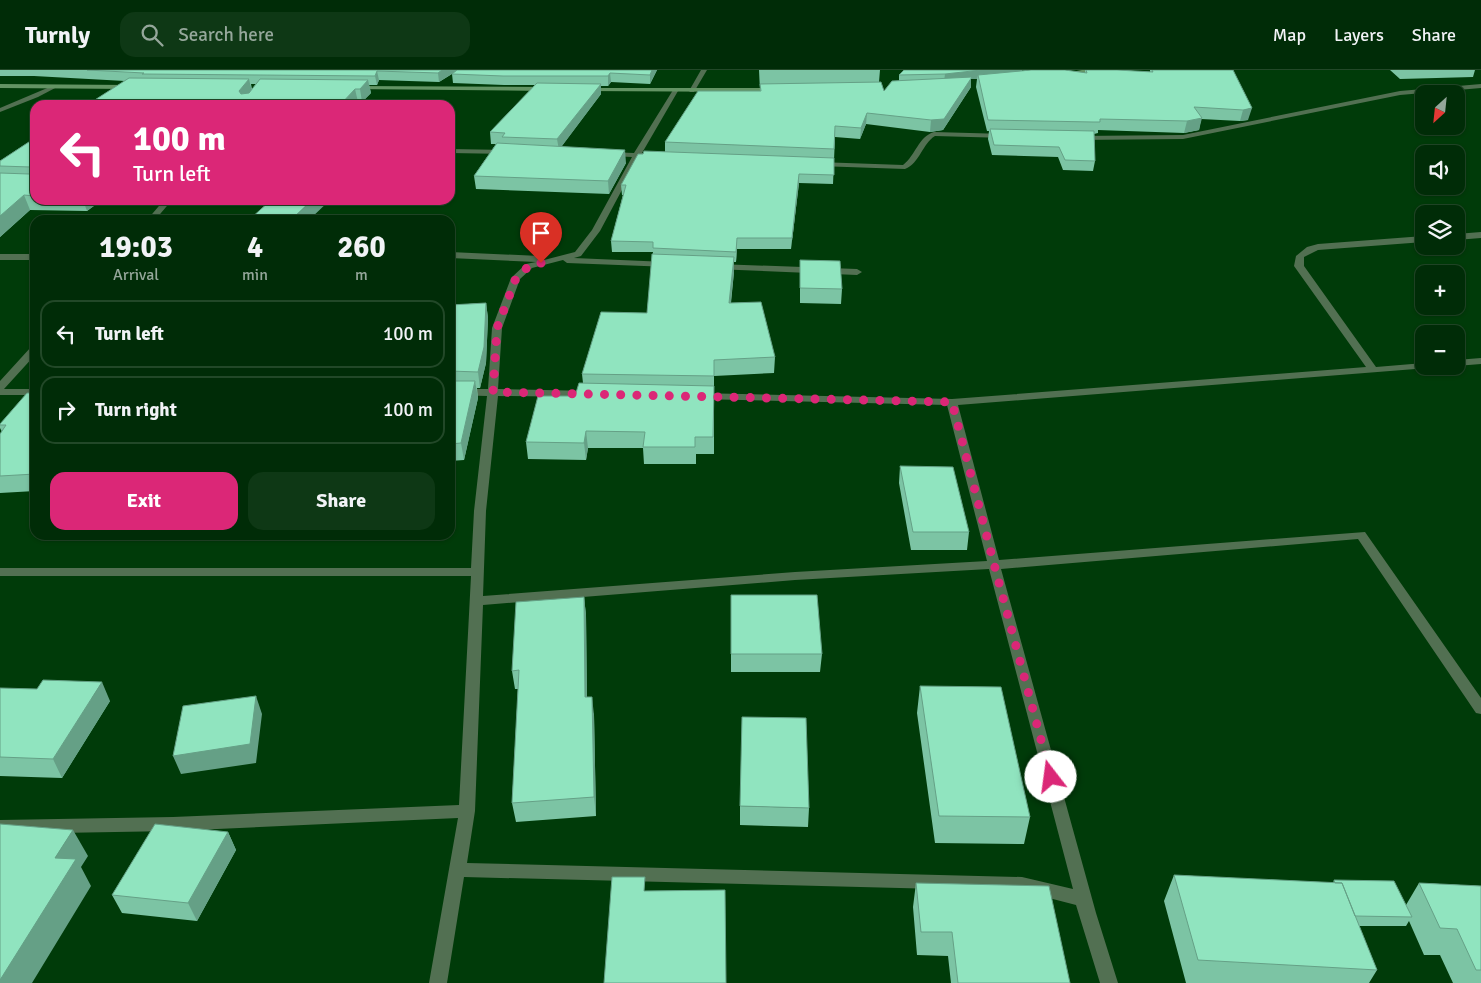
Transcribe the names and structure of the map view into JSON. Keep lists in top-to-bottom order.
{
  "north": "bottom left",
  "page": {
    "header": "Turnly",
    "search": "Search here",
    "nav": ["Map", "Layers", "Share"],
    "map_buttons": ["+", "−"],
    "turn": ["100 m", "Turn left"],
    "eta": [
      "19:03",
      "Arrival",
      "4",
      "min",
      "260",
      "m"
    ],
    "list": [
      {
        "name": "Turn left",
        "value": "100 m"
      },
      {
        "name": "Turn right",
        "value": "100 m"
      }
    ],
    "buttons": ["Exit", "Share"]
  }
}
